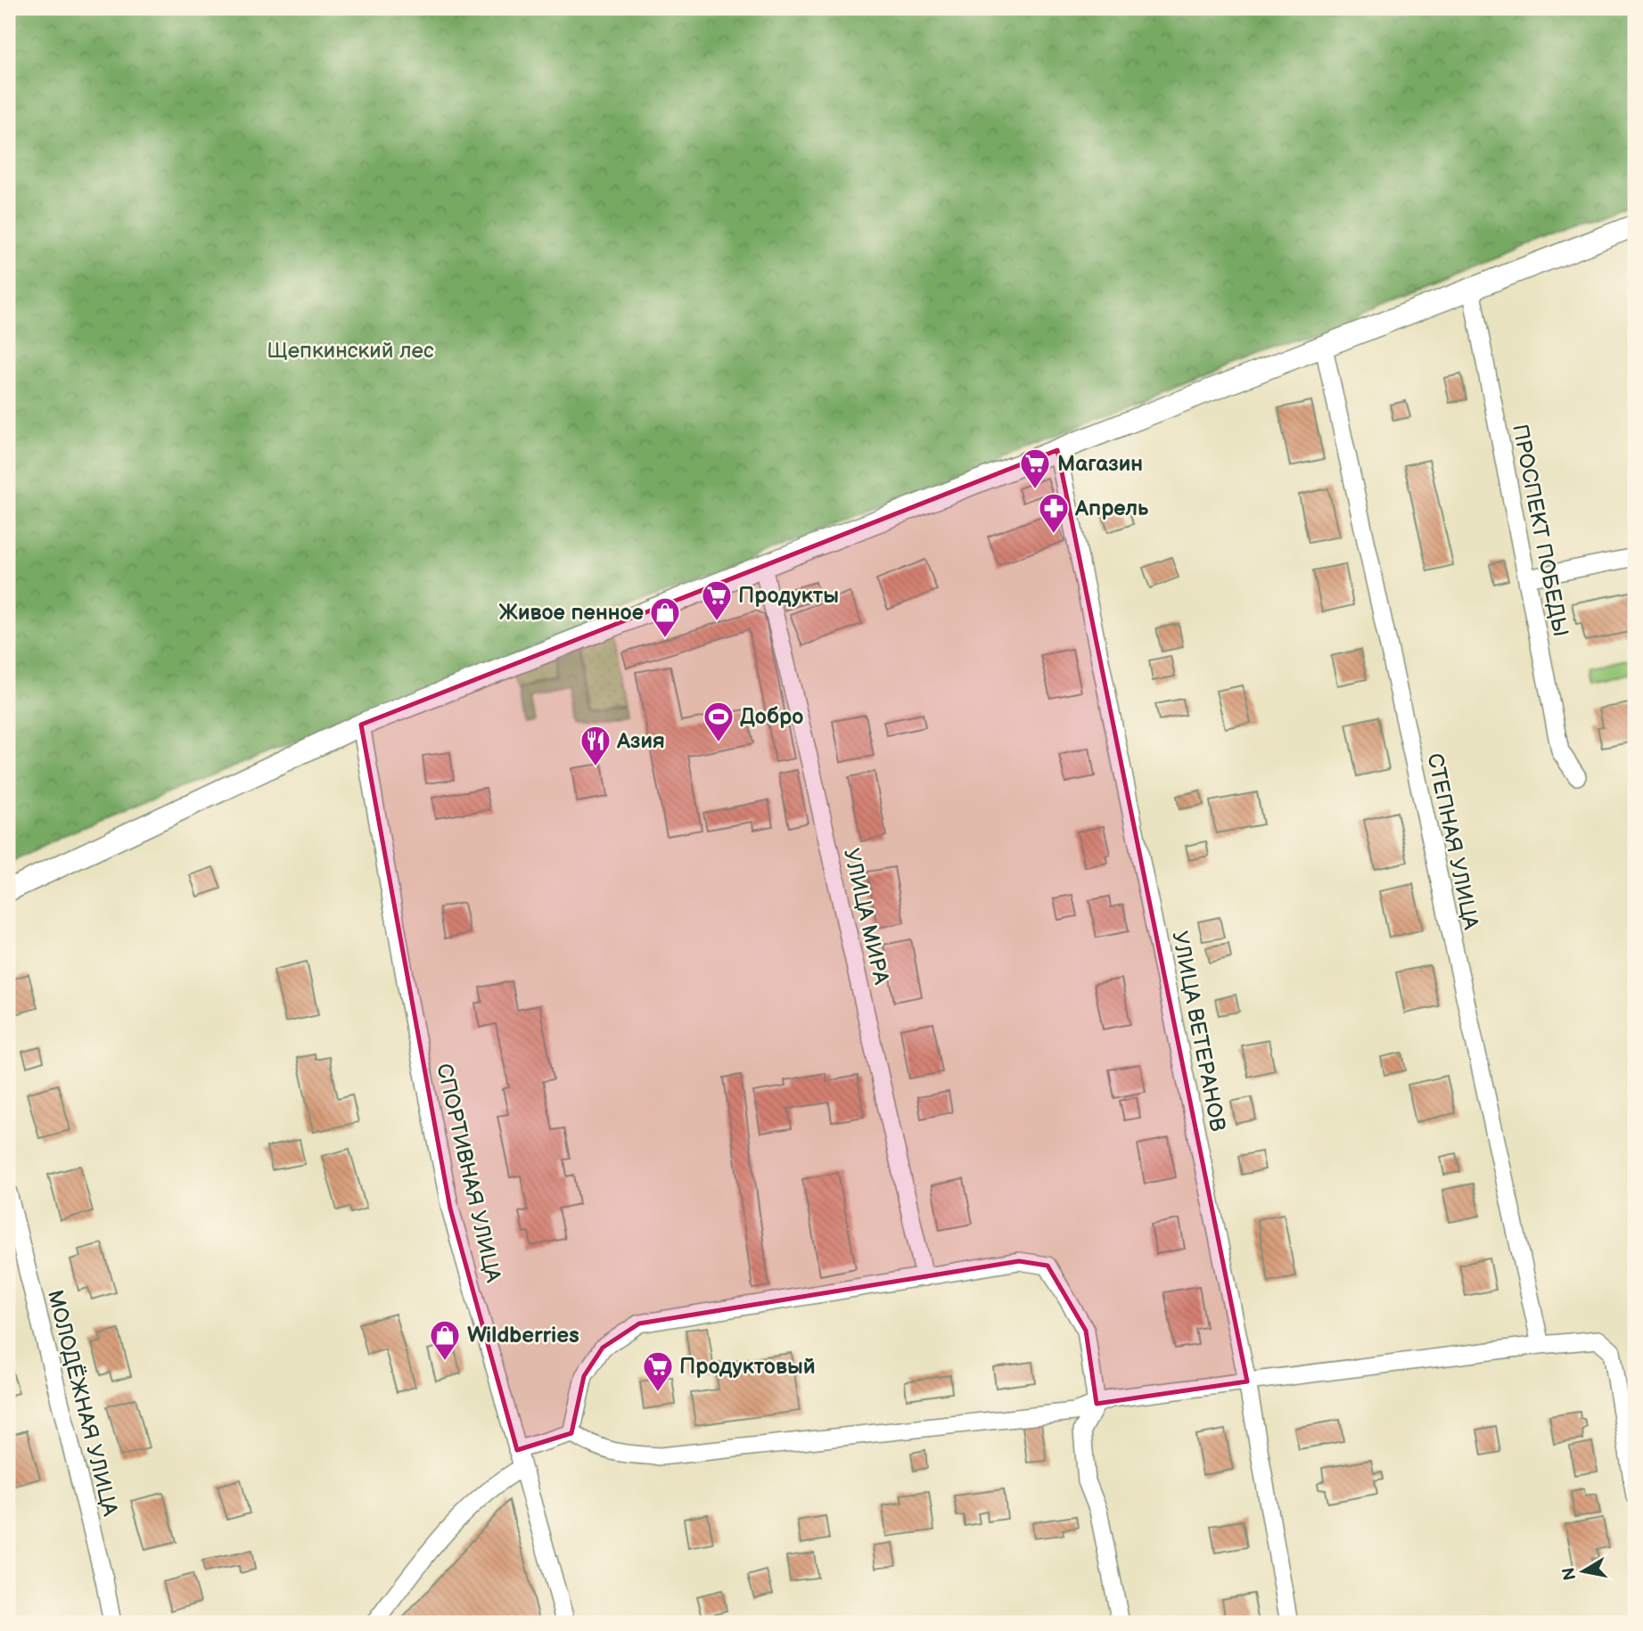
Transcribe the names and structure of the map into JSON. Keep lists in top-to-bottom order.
{
  "streets": {
    "street": [
      "ПРОСПЕКТ ПОБЕДЫ",
      "СТЕПНАЯ УЛИЦА",
      "УЛИЦА МИРА",
      "УЛИЦА ВЕТЕРАНОВ",
      "СПОРТИВНАЯ УЛИЦА",
      "МОЛОДЁЖНАЯ УЛИЦА"
    ]
  },
  "parks": ["Щепкинский лес"],
  "places": {
    "supermarket": ["Магазин", "Продукты", "Продуктовый"],
    "pharmacy": ["Апрель"],
    "shop": ["Живое пенное", "Wildberries"],
    "sports": ["Добро"],
    "restaurant": ["Азия"]
  },
  "north": "left"
}
